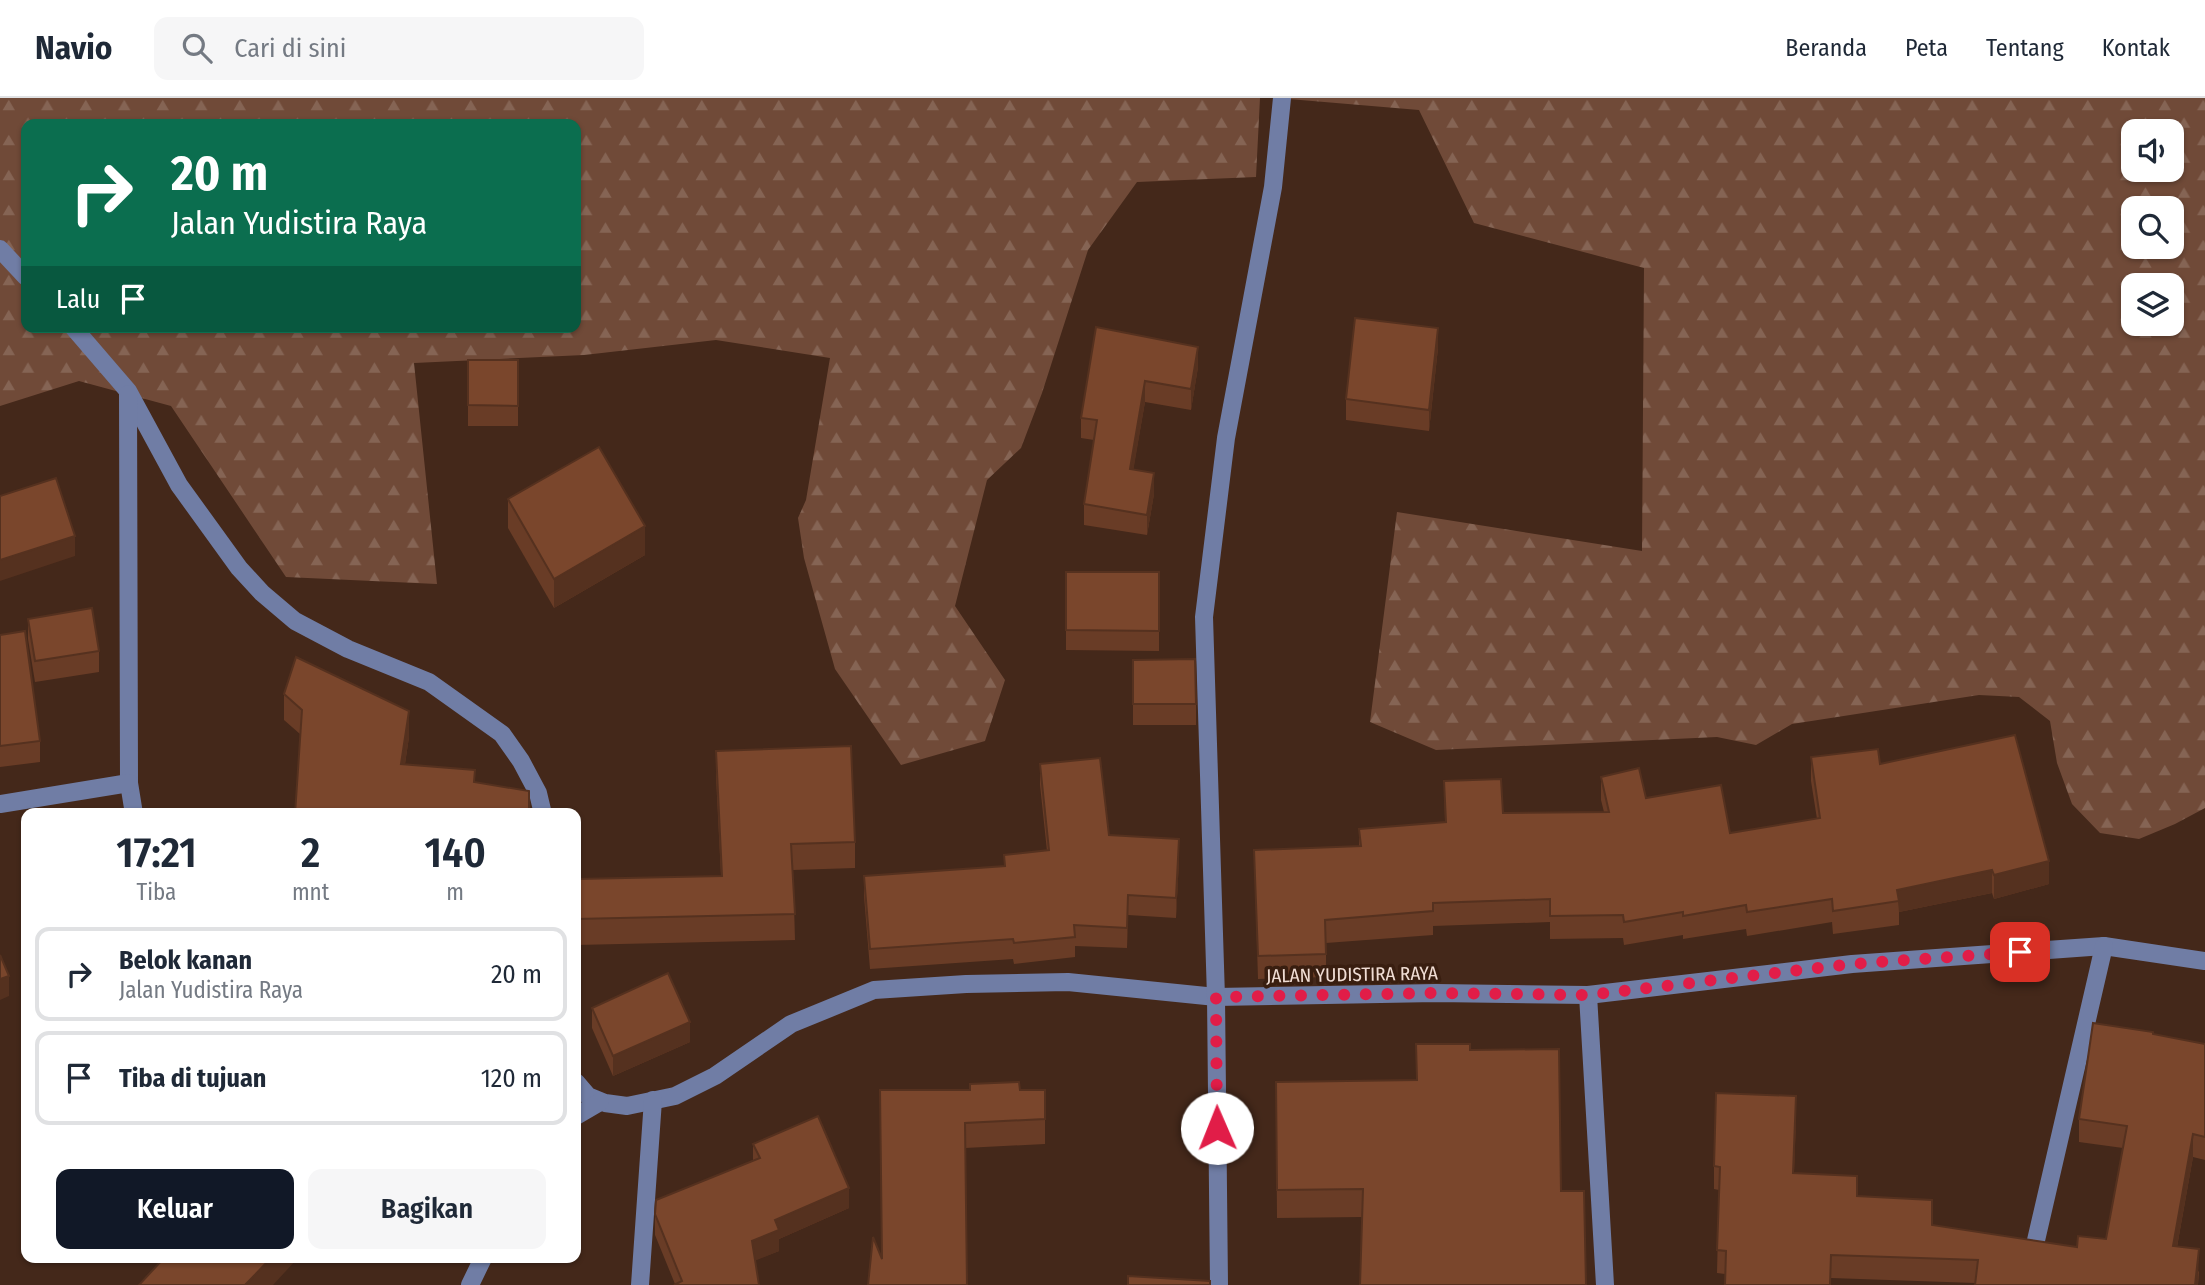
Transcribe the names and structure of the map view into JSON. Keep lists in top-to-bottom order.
{
  "streets": {
    "street": ["JALAN YUDISTIRA RAYA"]
  },
  "page": {
    "header": "Navio",
    "search": "Cari di sini",
    "nav": [
      "Beranda",
      "Peta",
      "Tentang",
      "Kontak"
    ],
    "turn": ["20 m", "Jalan Yudistira Raya"],
    "then": "Lalu",
    "eta": [
      "17:21",
      "Tiba",
      "2",
      "mnt",
      "140",
      "m"
    ],
    "list": [
      {
        "name": "Belok kanan",
        "note": "Jalan Yudistira Raya",
        "value": "20 m"
      },
      {
        "name": "Tiba di tujuan",
        "value": "120 m"
      }
    ],
    "buttons": ["Keluar", "Bagikan"]
  }
}
